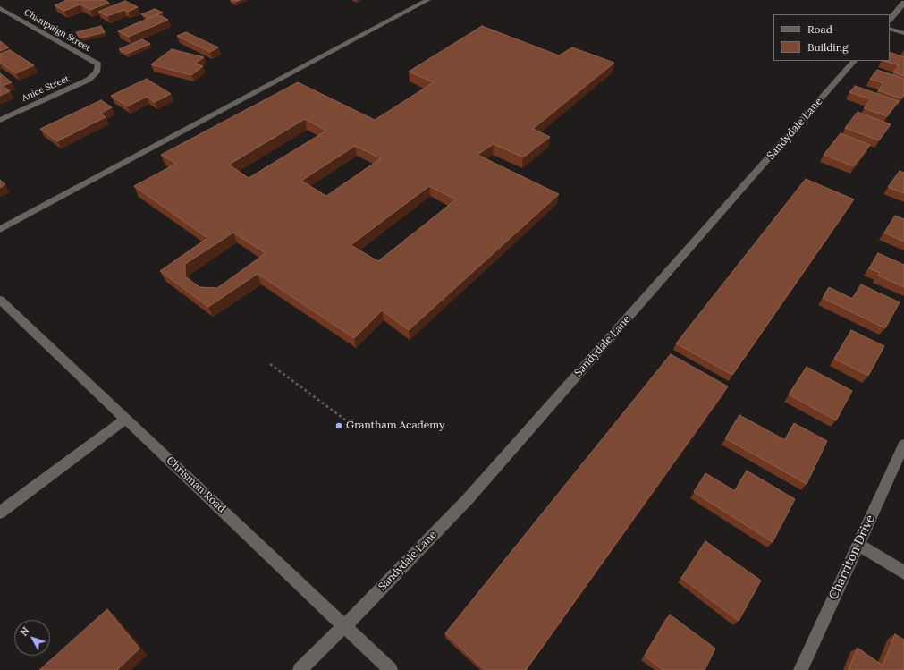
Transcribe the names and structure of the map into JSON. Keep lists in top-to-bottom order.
{
  "streets": {
    "street": [
      "Champaign Street",
      "Anice Street",
      "Sandydale Lane",
      "Chrisman Road",
      "Charriton Drive"
    ]
  },
  "crossings": [
    ["Champaign Street", "Anice Street"],
    ["Sandydale Lane", "Chrisman Road"]
  ],
  "places": ["Grantham Academy"],
  "legend": ["Road", "Building"],
  "north": "top left"
}
